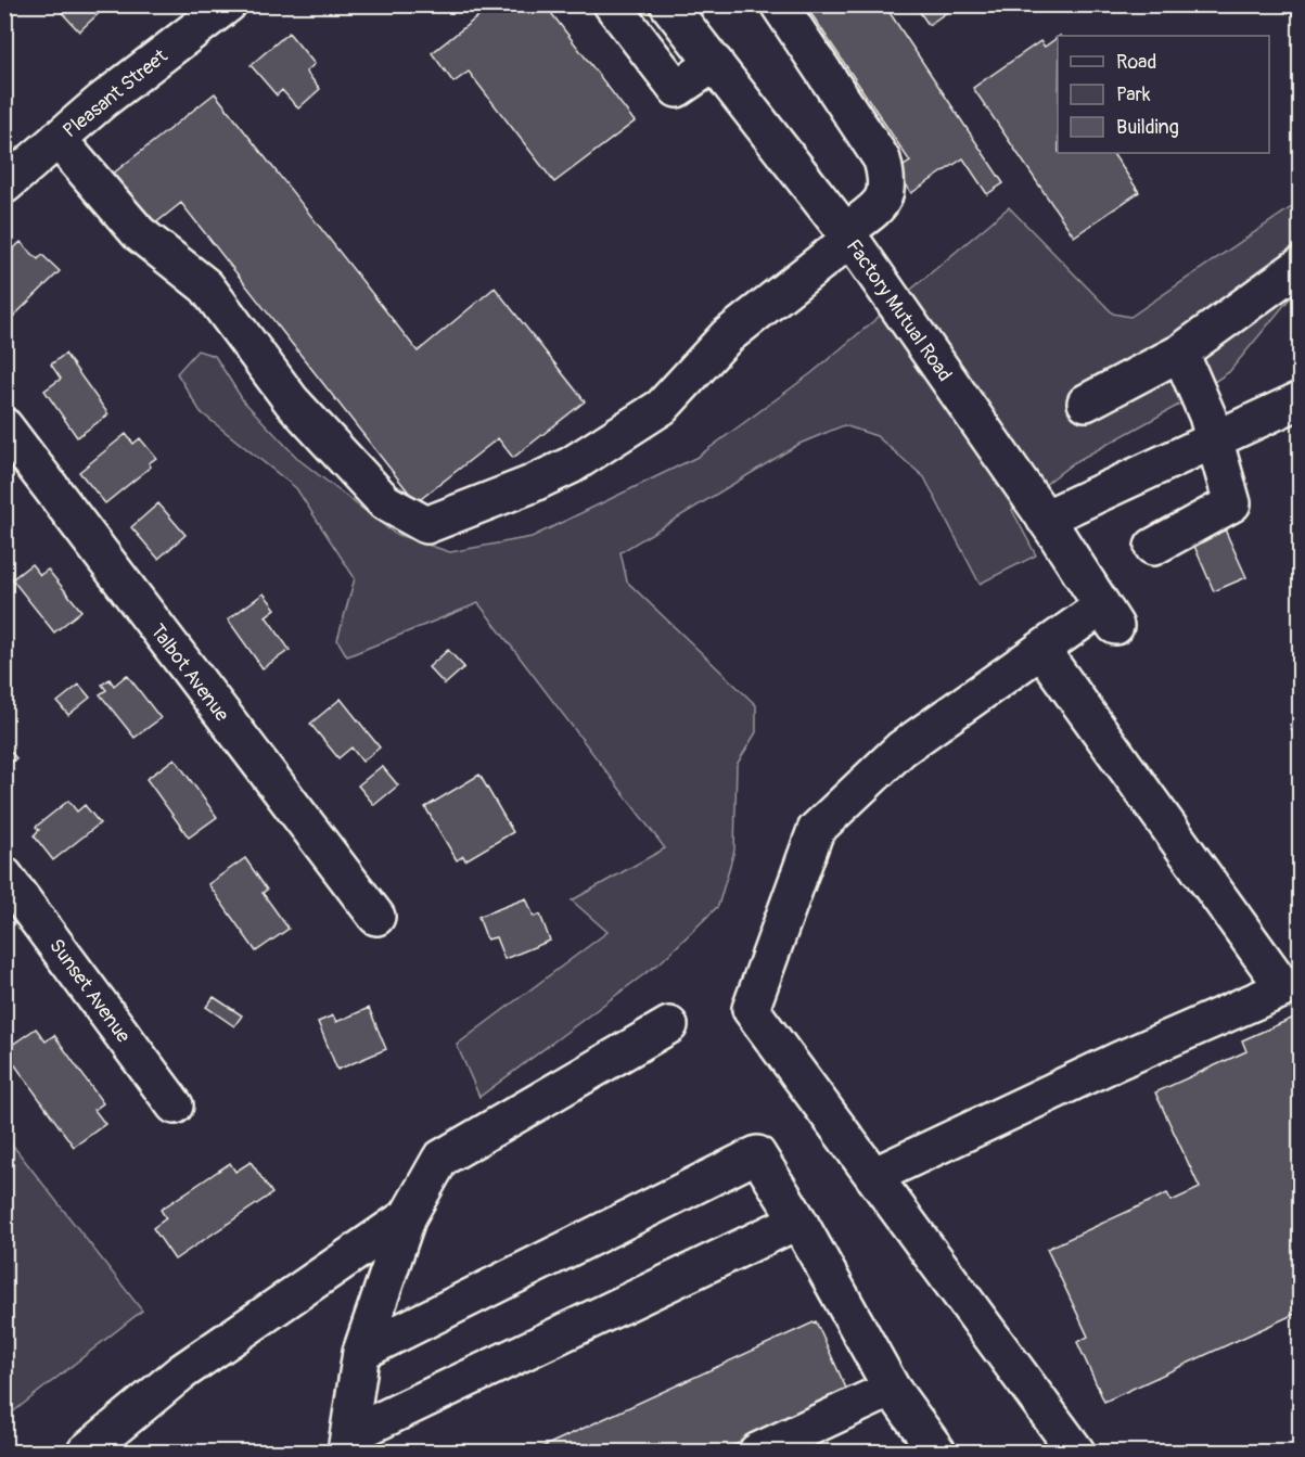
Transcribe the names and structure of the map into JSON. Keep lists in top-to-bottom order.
{
  "streets": {
    "street": [
      "Pleasant Street",
      "Factory Mutual Road",
      "Talbot Avenue",
      "Sunset Avenue"
    ]
  },
  "legend": ["Road", "Park", "Building"]
}
